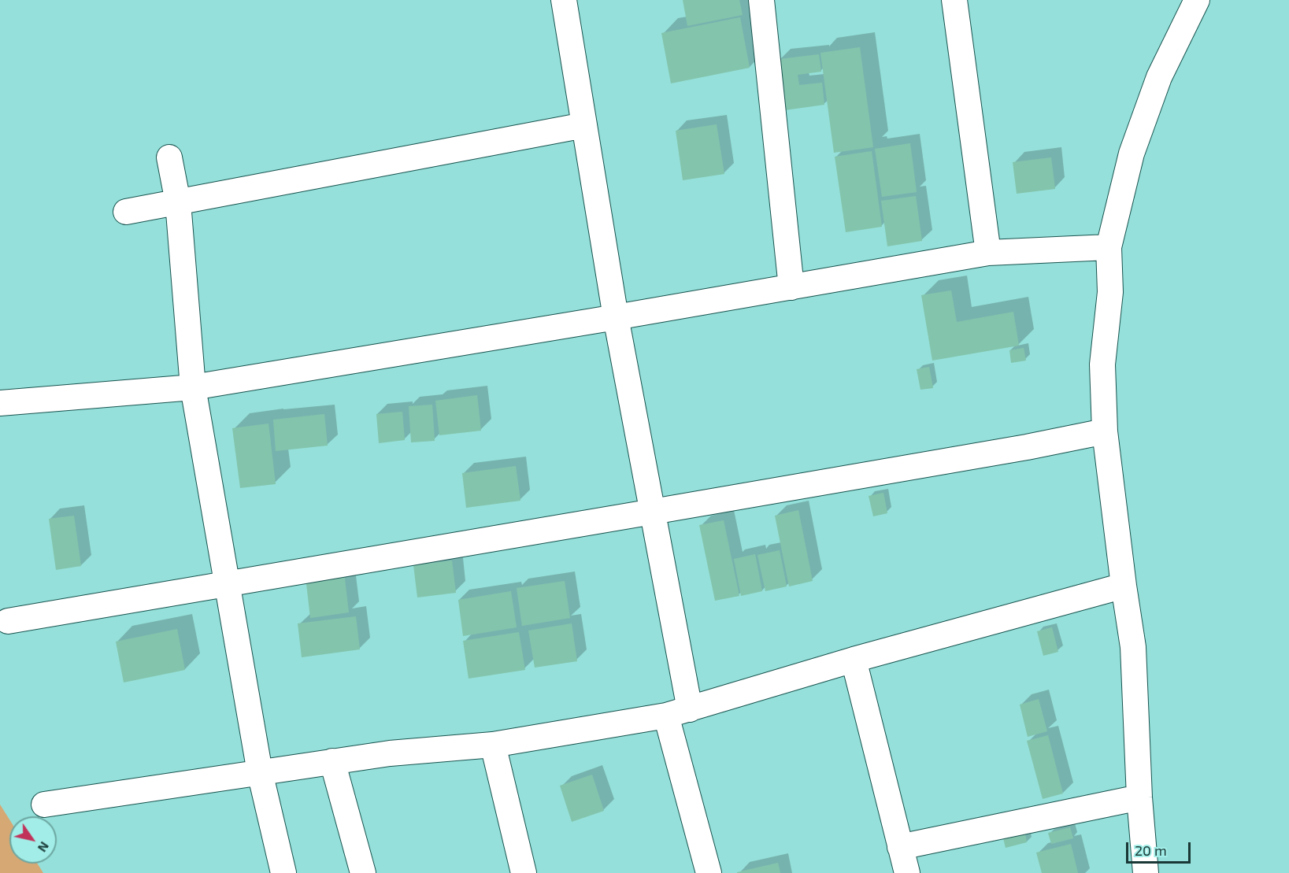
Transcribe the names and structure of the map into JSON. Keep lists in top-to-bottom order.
{
  "scale_bar": "20 m",
  "north": "bottom right"
}
